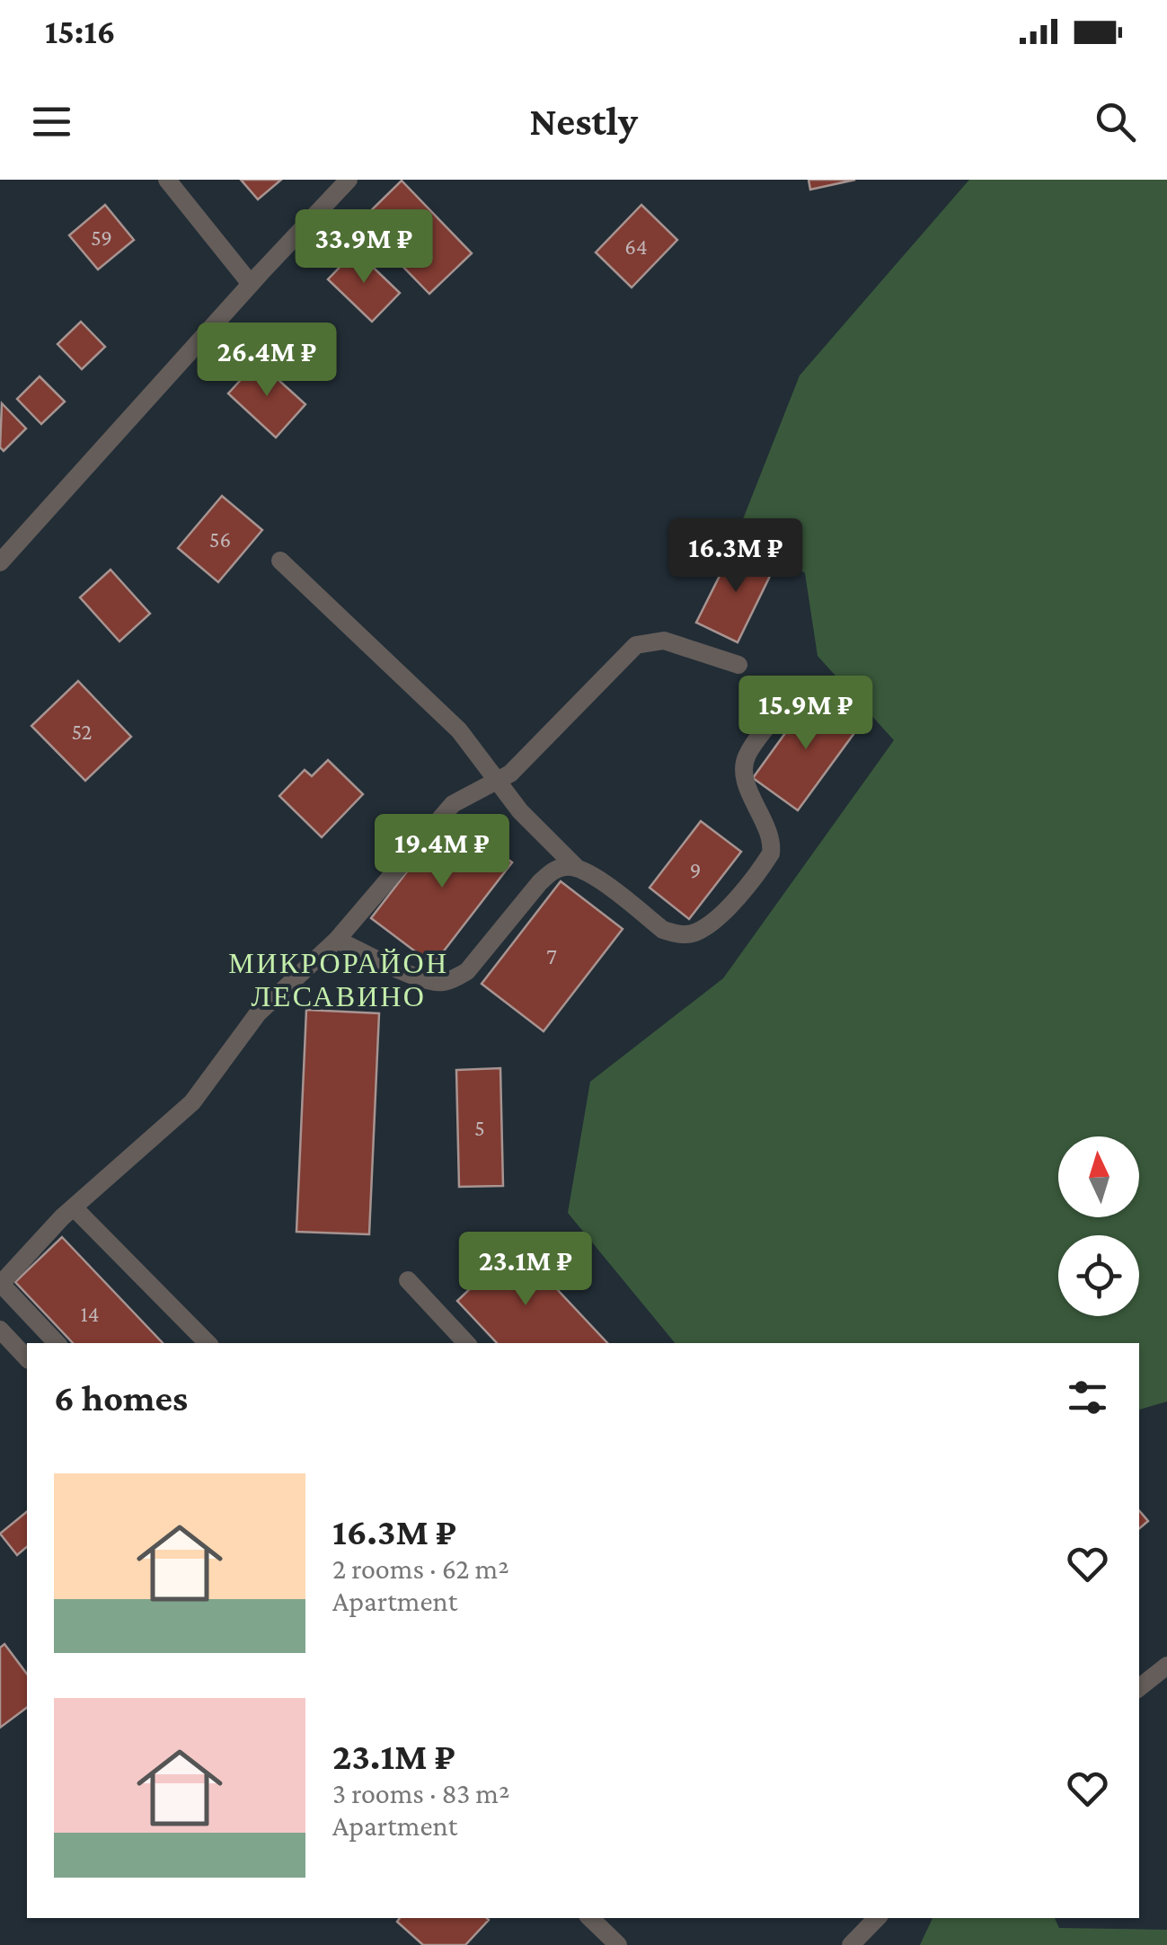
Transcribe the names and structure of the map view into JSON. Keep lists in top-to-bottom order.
{
  "districts": ["МИКРОРАЙОН ЛЕСАВИНО"],
  "house_numbers": [
    "59",
    "64",
    "56",
    "52",
    "9",
    "7",
    "5",
    "14"
  ],
  "north": "top",
  "page": {
    "status": "15:16",
    "header": "Nestly",
    "price": [
      "33.9M ₽",
      "26.4M ₽",
      "16.3M ₽",
      "15.9M ₽",
      "19.4M ₽",
      "23.1M ₽"
    ],
    "heading": "6 homes",
    "list": [
      {
        "name": "16.3M ₽",
        "note": "2 rooms · 62 m² · Apartment"
      },
      {
        "name": "23.1M ₽",
        "note": "3 rooms · 83 m² · Apartment"
      }
    ]
  }
}
